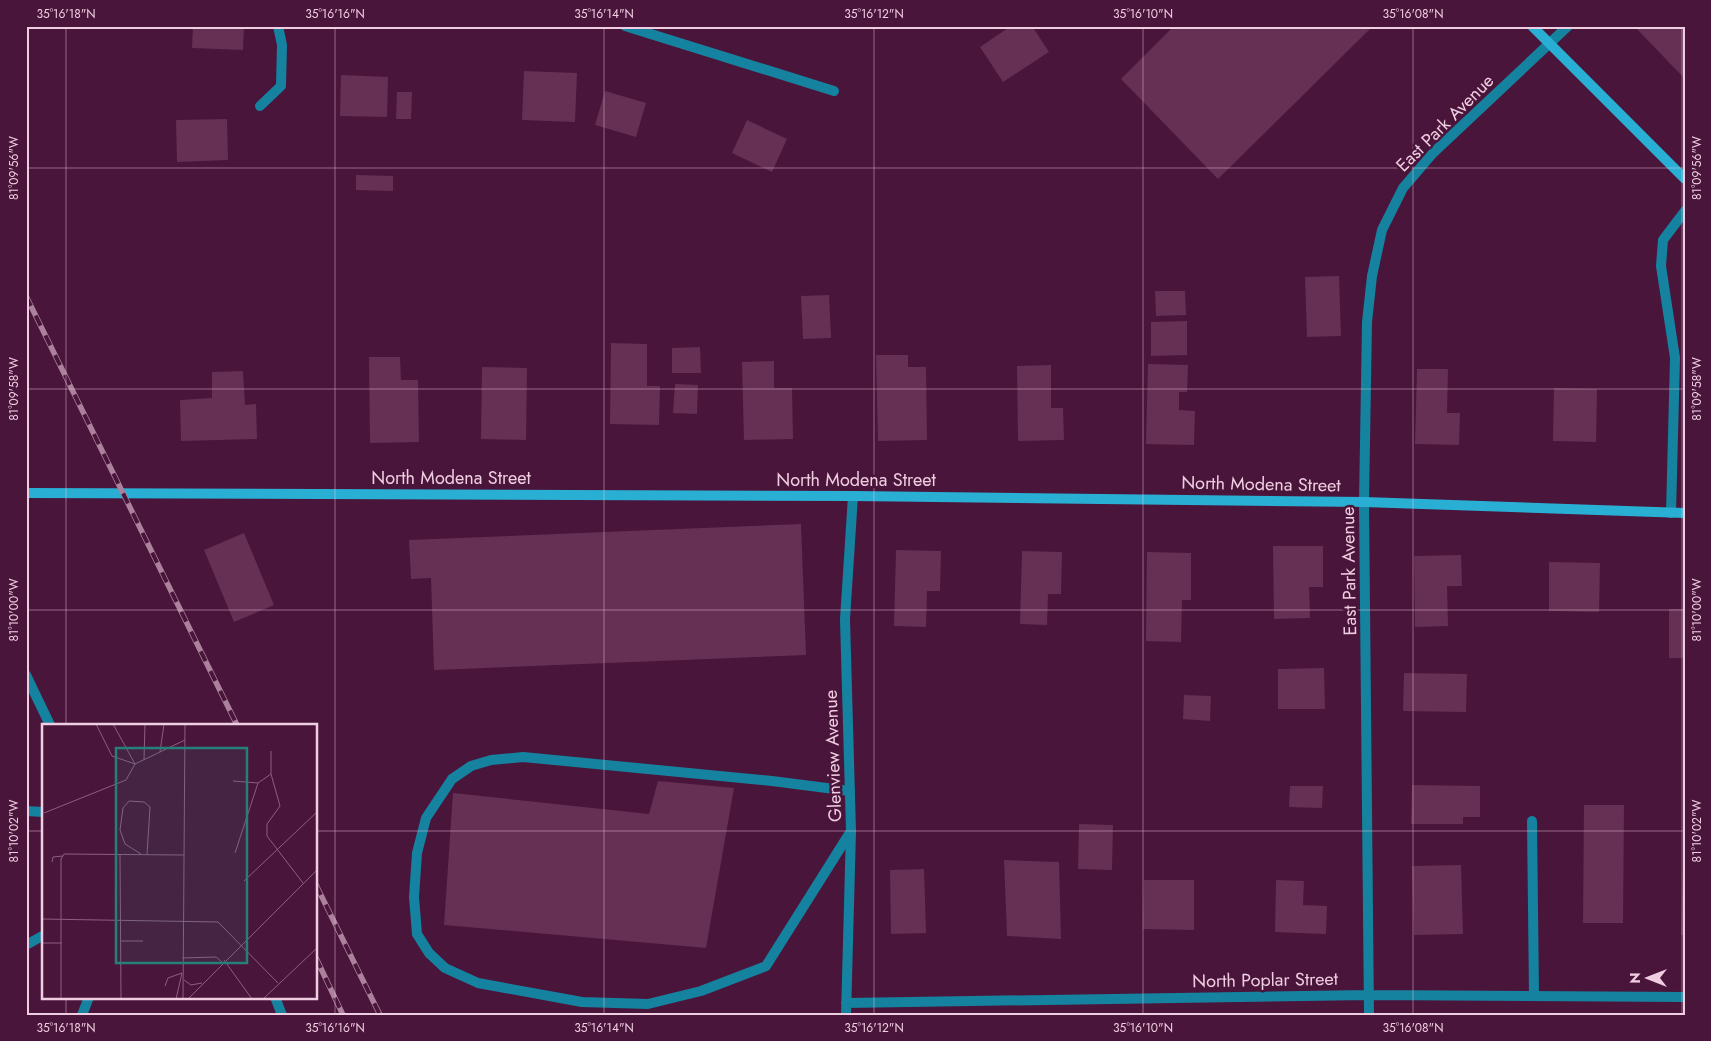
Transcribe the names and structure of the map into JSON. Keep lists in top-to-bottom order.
{
  "streets": {
    "street": [
      "East Park Avenue",
      "North Modena Street",
      "Glenview Avenue",
      "North Poplar Street"
    ]
  },
  "crossings": [
    ["East Park Avenue", "North Modena Street"],
    ["East Park Avenue", "North Poplar Street"],
    ["North Modena Street", "Glenview Avenue"],
    ["Glenview Avenue", "North Poplar Street"]
  ],
  "north": "left",
  "coordinates": [
    "35°16'18\"N",
    "35°16'16\"N",
    "35°16'14\"N",
    "35°16'12\"N",
    "35°16'10\"N",
    "35°16'08\"N",
    "81°09'56\"W",
    "81°09'58\"W",
    "81°10'00\"W",
    "81°10'02\"W"
  ]
}
